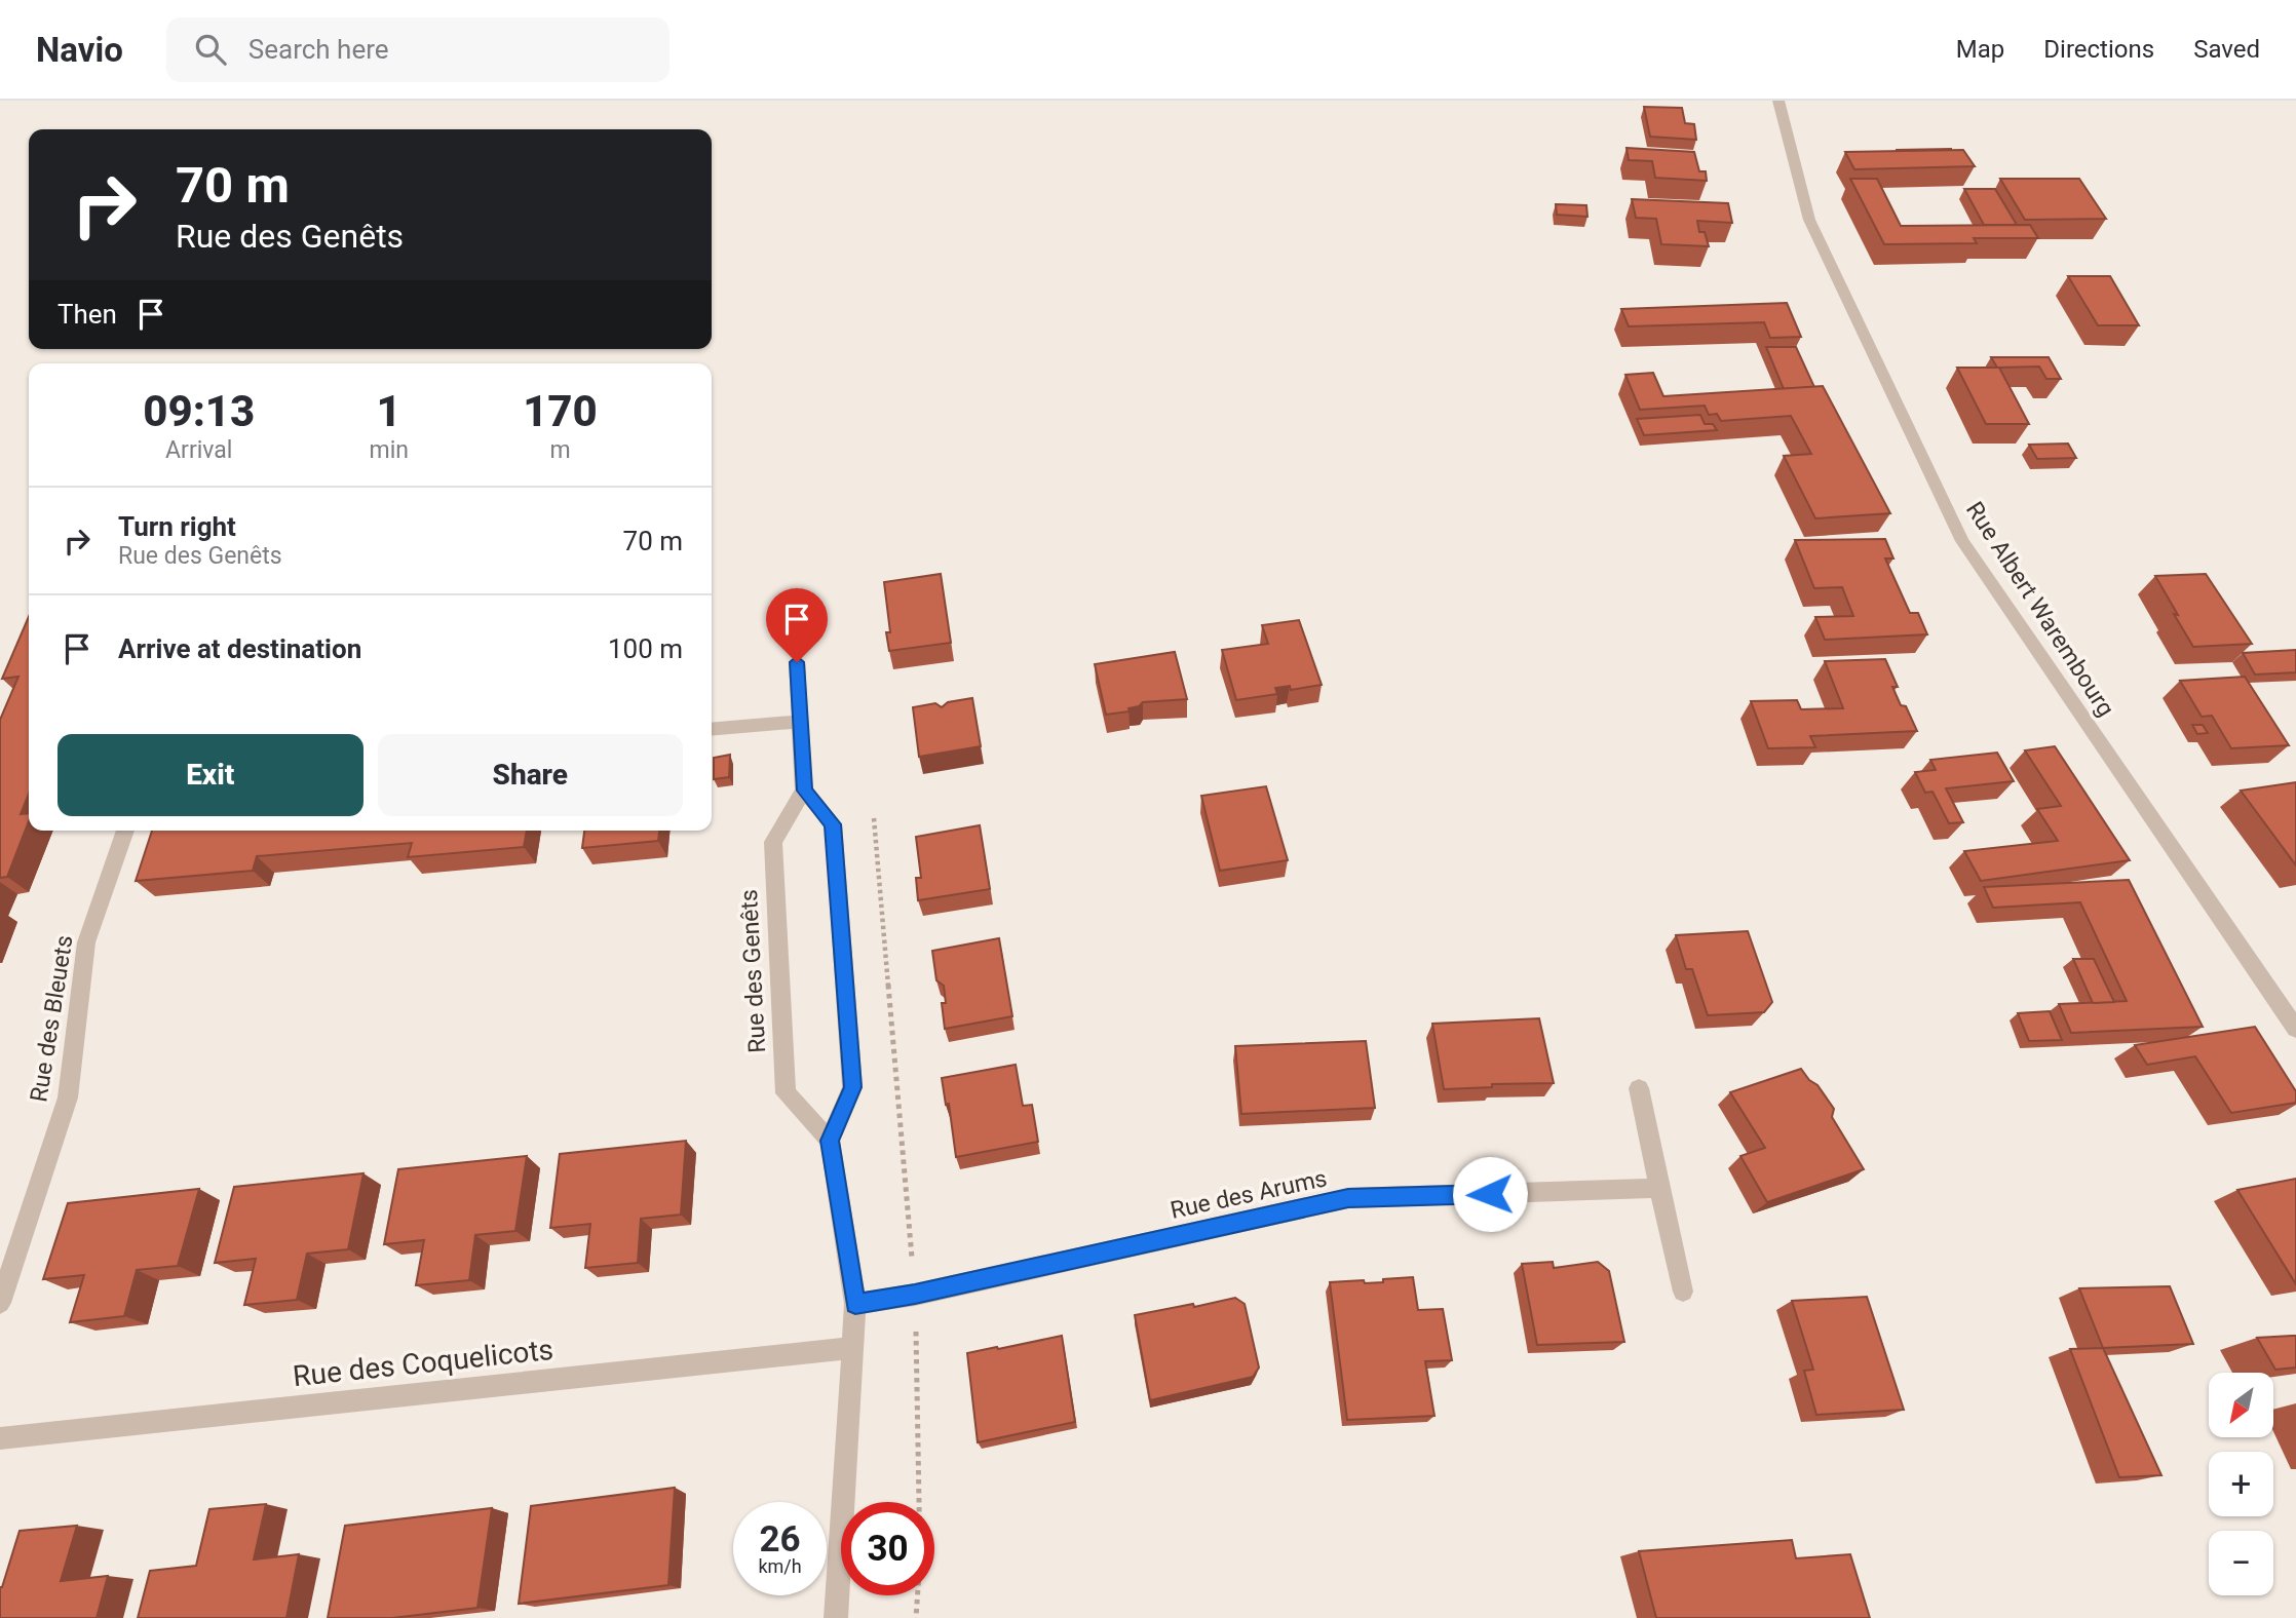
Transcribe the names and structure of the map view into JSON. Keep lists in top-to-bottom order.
{
  "streets": {
    "street": [
      "Rue Albert Warembourg",
      "Rue des Genêts",
      "Rue des Bleuets",
      "Rue des Arums",
      "Rue des Coquelicots"
    ]
  },
  "north": "bottom left",
  "page": {
    "header": "Navio",
    "search": "Search here",
    "nav": ["Map", "Directions", "Saved"],
    "turn": ["70 m", "Rue des Genêts"],
    "then": "Then",
    "eta": [
      "09:13",
      "Arrival",
      "1",
      "min",
      "170",
      "m"
    ],
    "list": [
      {
        "name": "Turn right",
        "note": "Rue des Genêts",
        "value": "70 m"
      },
      {
        "name": "Arrive at destination",
        "value": "100 m"
      }
    ],
    "buttons": ["Exit", "Share"],
    "map_buttons": ["+", "−"],
    "speed": "26 km/h",
    "limit": "30"
  }
}
